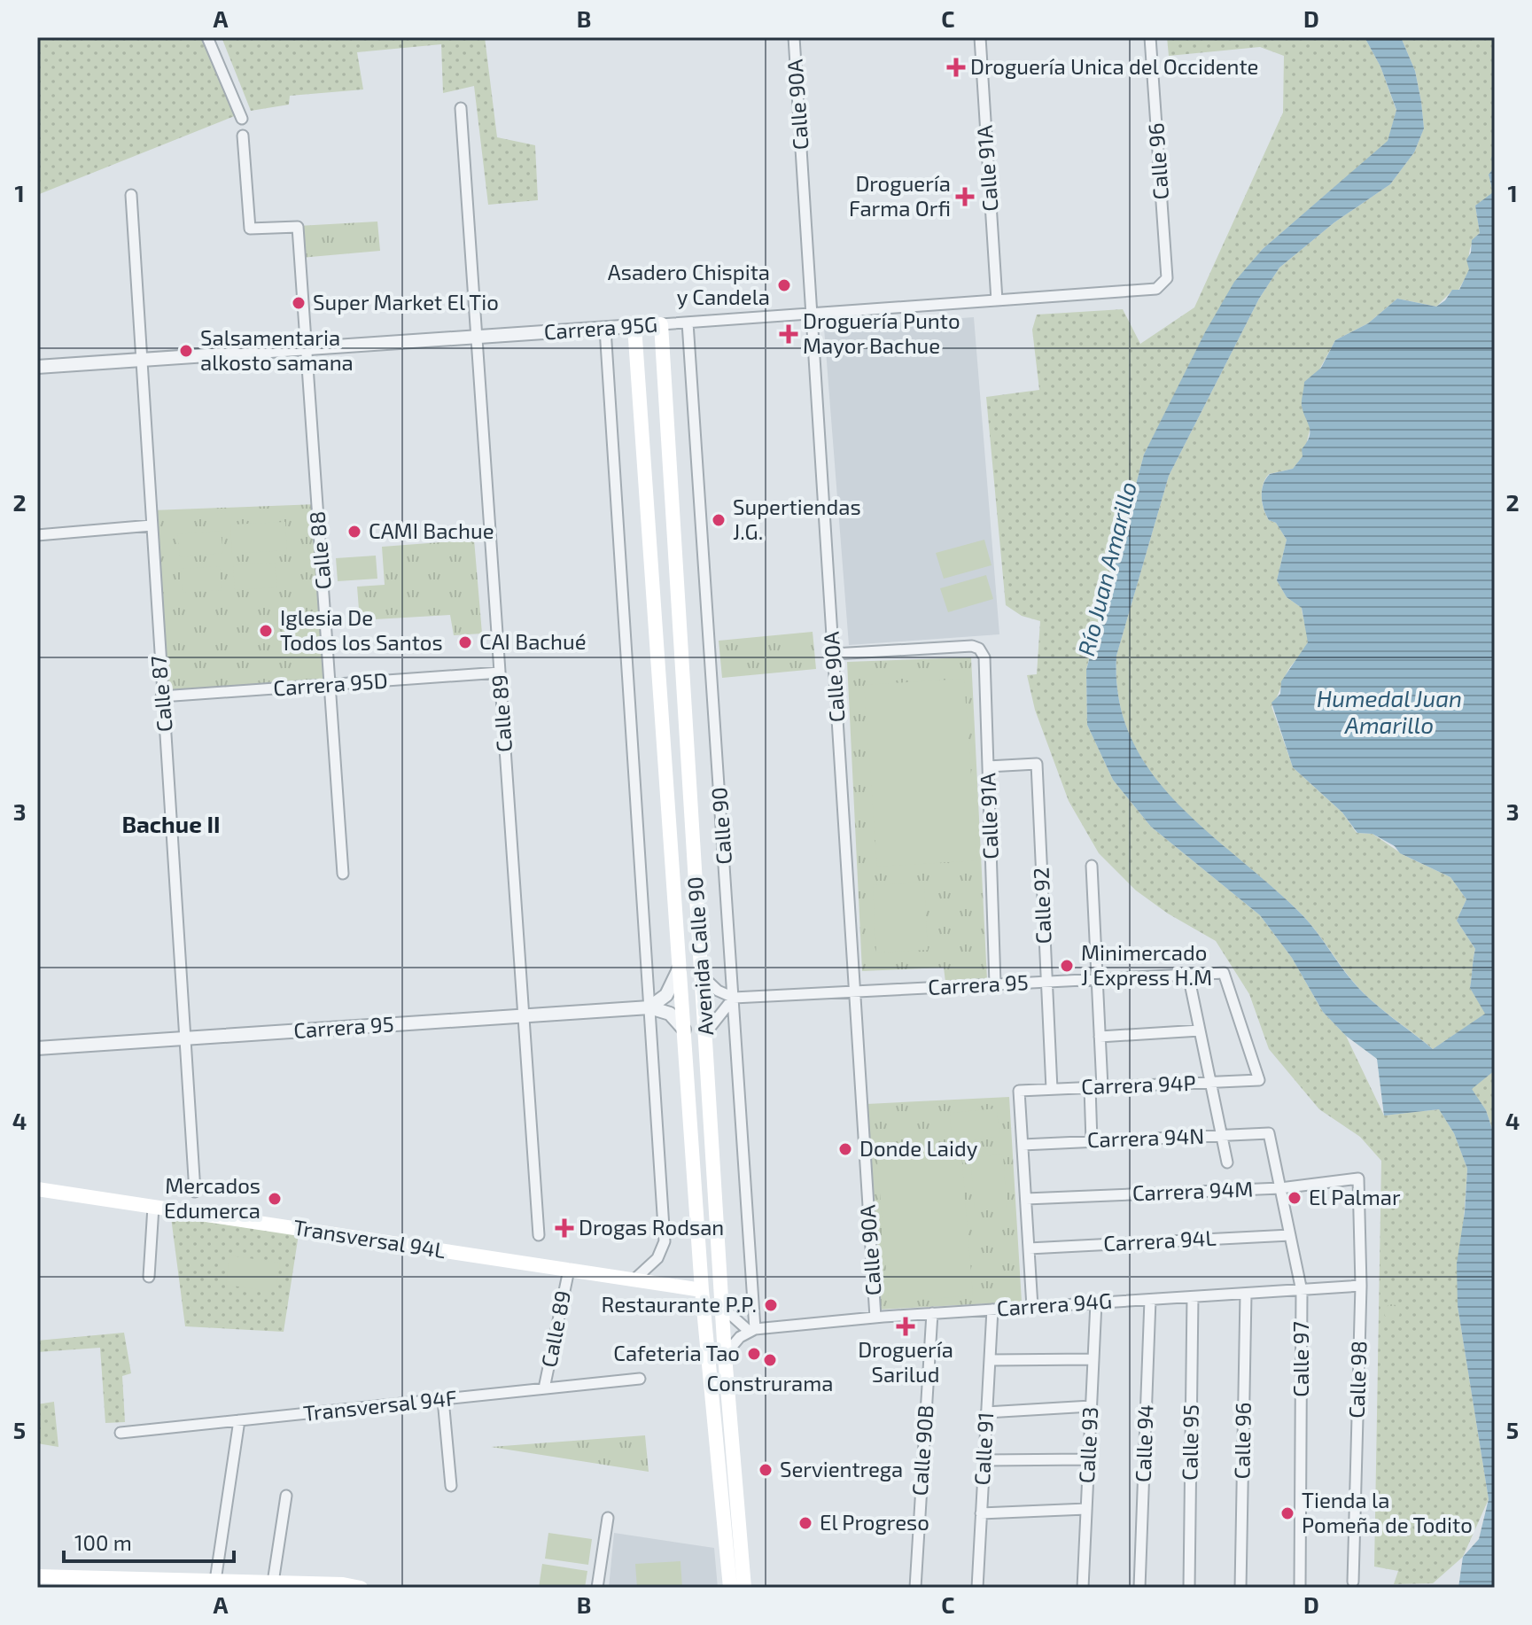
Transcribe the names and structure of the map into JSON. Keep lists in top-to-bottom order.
{
  "streets": {
    "main road": ["Carrera 95G", "Avenida Calle 90", "Transversal 94L"],
    "street": [
      "Calle 90A",
      "Calle 96",
      "Calle 91A",
      "Calle 88",
      "Carrera 95D",
      "Calle 87",
      "Calle 89",
      "Calle 90",
      "Calle 92",
      "Carrera 95",
      "Carrera 94P",
      "Carrera 94N",
      "Carrera 94M",
      "Carrera 94L",
      "Carrera 94G",
      "Calle 97",
      "Calle 98",
      "Transversal 94F",
      "Calle 95",
      "Calle 94",
      "Calle 93",
      "Calle 91",
      "Calle 90B"
    ]
  },
  "crossings": [
    ["Calle 90A", "Calle 91A"],
    ["Calle 90A", "Carrera 95G"],
    ["Calle 90A", "Carrera 95"],
    ["Calle 90A", "Carrera 94G"],
    ["Calle 96", "Carrera 95G"],
    ["Calle 96", "Carrera 94G"],
    ["Calle 91A", "Carrera 95G"],
    ["Calle 91A", "Calle 92"],
    ["Calle 91A", "Carrera 95"],
    ["Carrera 95G", "Calle 88"],
    ["Carrera 95G", "Calle 87"],
    ["Carrera 95G", "Calle 89"],
    ["Carrera 95G", "Calle 90"],
    ["Carrera 95G", "Avenida Calle 90"],
    ["Calle 88", "Carrera 95D"],
    ["Carrera 95D", "Calle 87"],
    ["Carrera 95D", "Calle 89"],
    ["Calle 87", "Carrera 95"],
    ["Calle 89", "Carrera 95"],
    ["Calle 89", "Transversal 94L"],
    ["Calle 89", "Transversal 94F"],
    ["Calle 90", "Carrera 95"],
    ["Calle 90", "Carrera 94G"],
    ["Calle 92", "Carrera 95"],
    ["Calle 92", "Carrera 94P"],
    ["Avenida Calle 90", "Transversal 94L"],
    ["Carrera 95", "Carrera 94P"],
    ["Carrera 94P", "Carrera 94N"],
    ["Carrera 94N", "Calle 97"],
    ["Carrera 94M", "Calle 97"],
    ["Carrera 94M", "Calle 98"],
    ["Carrera 94L", "Calle 97"],
    ["Carrera 94G", "Calle 97"],
    ["Carrera 94G", "Calle 98"],
    ["Carrera 94G", "Calle 95"],
    ["Carrera 94G", "Calle 94"],
    ["Carrera 94G", "Calle 93"],
    ["Carrera 94G", "Calle 91"],
    ["Carrera 94G", "Calle 90B"]
  ],
  "districts": ["Bachue II"],
  "water": ["Río Juan Amarillo", "Humedal Juan Amarillo"],
  "places": {
    "health": [
      "Droguería Unica del Occidente",
      "Droguería Farma Orfi",
      "Droguería Punto Mayor Bachue",
      "Drogas Rodsan",
      "Droguería Sarilud"
    ],
    "other": [
      "Asadero Chispita y Candela",
      "Super Market El Tio",
      "Salsamentaria alkosto samana",
      "Supertiendas J.G.",
      "CAMI Bachue",
      "Iglesia De Todos los Santos",
      "CAI Bachué",
      "Minimercado J Express H.M",
      "Donde Laidy",
      "El Palmar",
      "Mercados Edumerca",
      "Restaurante P.P.",
      "Cafeteria Tao",
      "Construrama",
      "Servientrega",
      "Tienda la Pomeña de Todito",
      "El Progreso"
    ]
  },
  "scale_bar": "100 m",
  "grid": {
    "columns": [
      "A",
      "B",
      "C",
      "D"
    ],
    "rows": [
      "1",
      "2",
      "3",
      "4",
      "5"
    ]
  }
}
